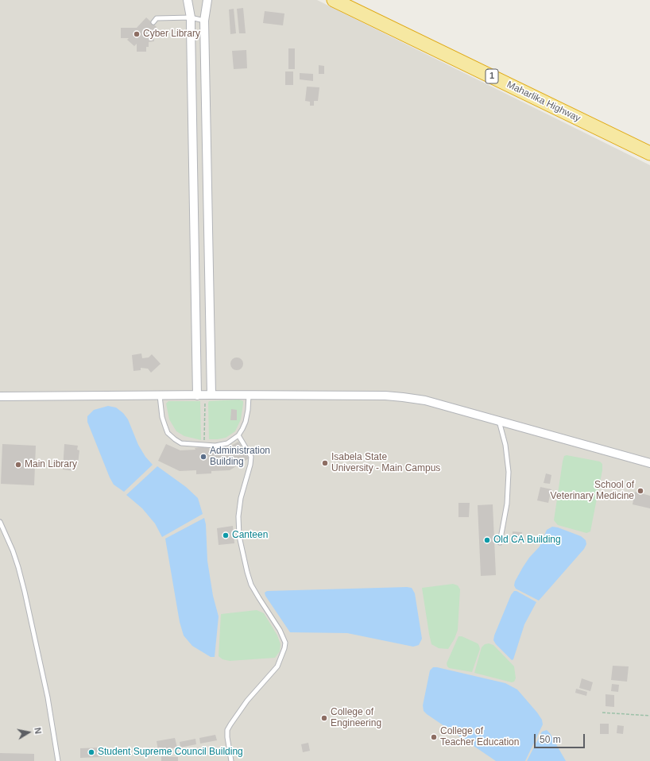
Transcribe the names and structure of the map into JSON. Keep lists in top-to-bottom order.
{
  "streets": {
    "highway": ["1", "Maharlika Highway"]
  },
  "places": [
    "Cyber Library",
    "Administration Building",
    "Isabela State University - Main Campus",
    "Main Library",
    "School of Veterinary Medicine",
    "Canteen",
    "Old CA Building",
    "College of Engineering",
    "College of Teacher Education",
    "Student Supreme Council Building"
  ],
  "scale_bar": "50 m",
  "north": "right"
}
